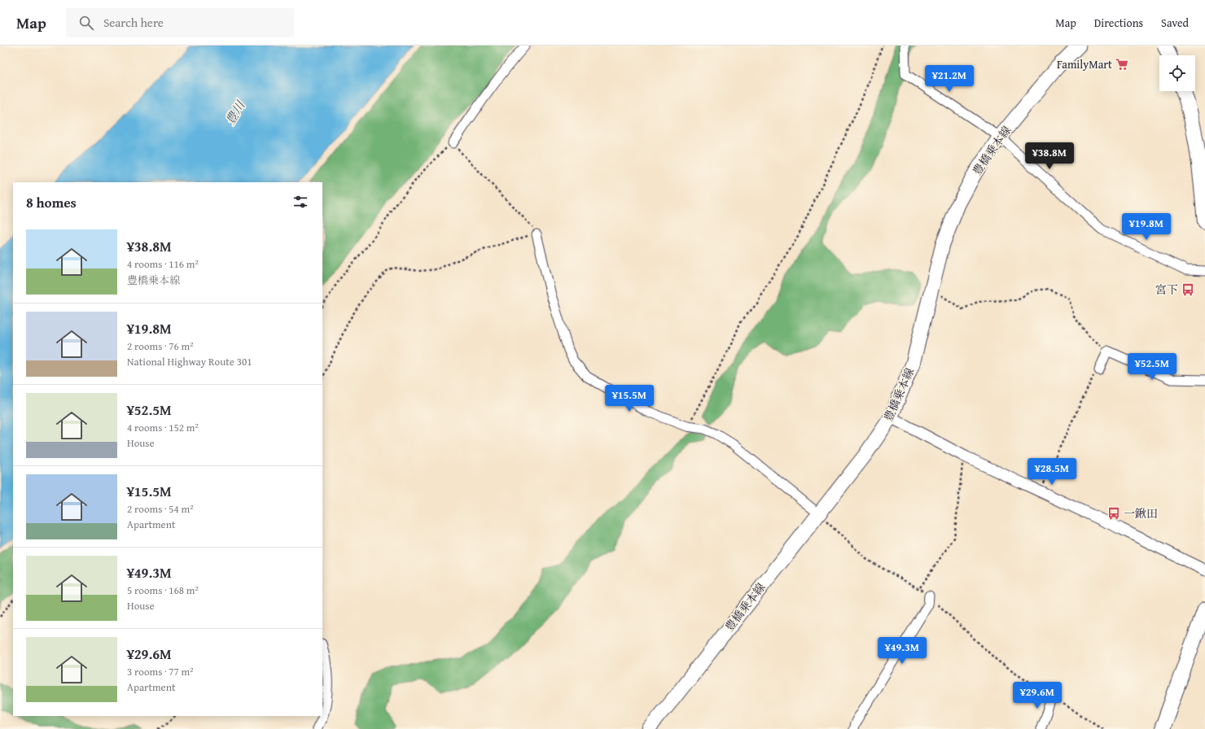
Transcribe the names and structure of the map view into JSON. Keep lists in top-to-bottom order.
{
  "streets": {
    "main road": ["豊橋乗本線"]
  },
  "water": ["豊川"],
  "places": {
    "supermarket": ["FamilyMart"],
    "bus stop": ["宮下", "一鍬田"]
  },
  "page": {
    "header": "Map",
    "search": "Search here",
    "nav": ["Map", "Directions", "Saved"],
    "price": [
      "¥21.2M",
      "¥38.8M",
      "¥19.8M",
      "¥52.5M",
      "¥15.5M",
      "¥28.5M",
      "¥49.3M",
      "¥29.6M"
    ],
    "heading": "8 homes",
    "list": [
      {
        "name": "¥38.8M",
        "note": "4 rooms · 116 m² · 豊橋乗本線"
      },
      {
        "name": "¥19.8M",
        "note": "2 rooms · 76 m² · National Highway Route 301"
      },
      {
        "name": "¥52.5M",
        "note": "4 rooms · 152 m² · House"
      },
      {
        "name": "¥15.5M",
        "note": "2 rooms · 54 m² · Apartment"
      },
      {
        "name": "¥49.3M",
        "note": "5 rooms · 168 m² · House"
      },
      {
        "name": "¥29.6M",
        "note": "3 rooms · 77 m² · Apartment"
      }
    ]
  }
}
